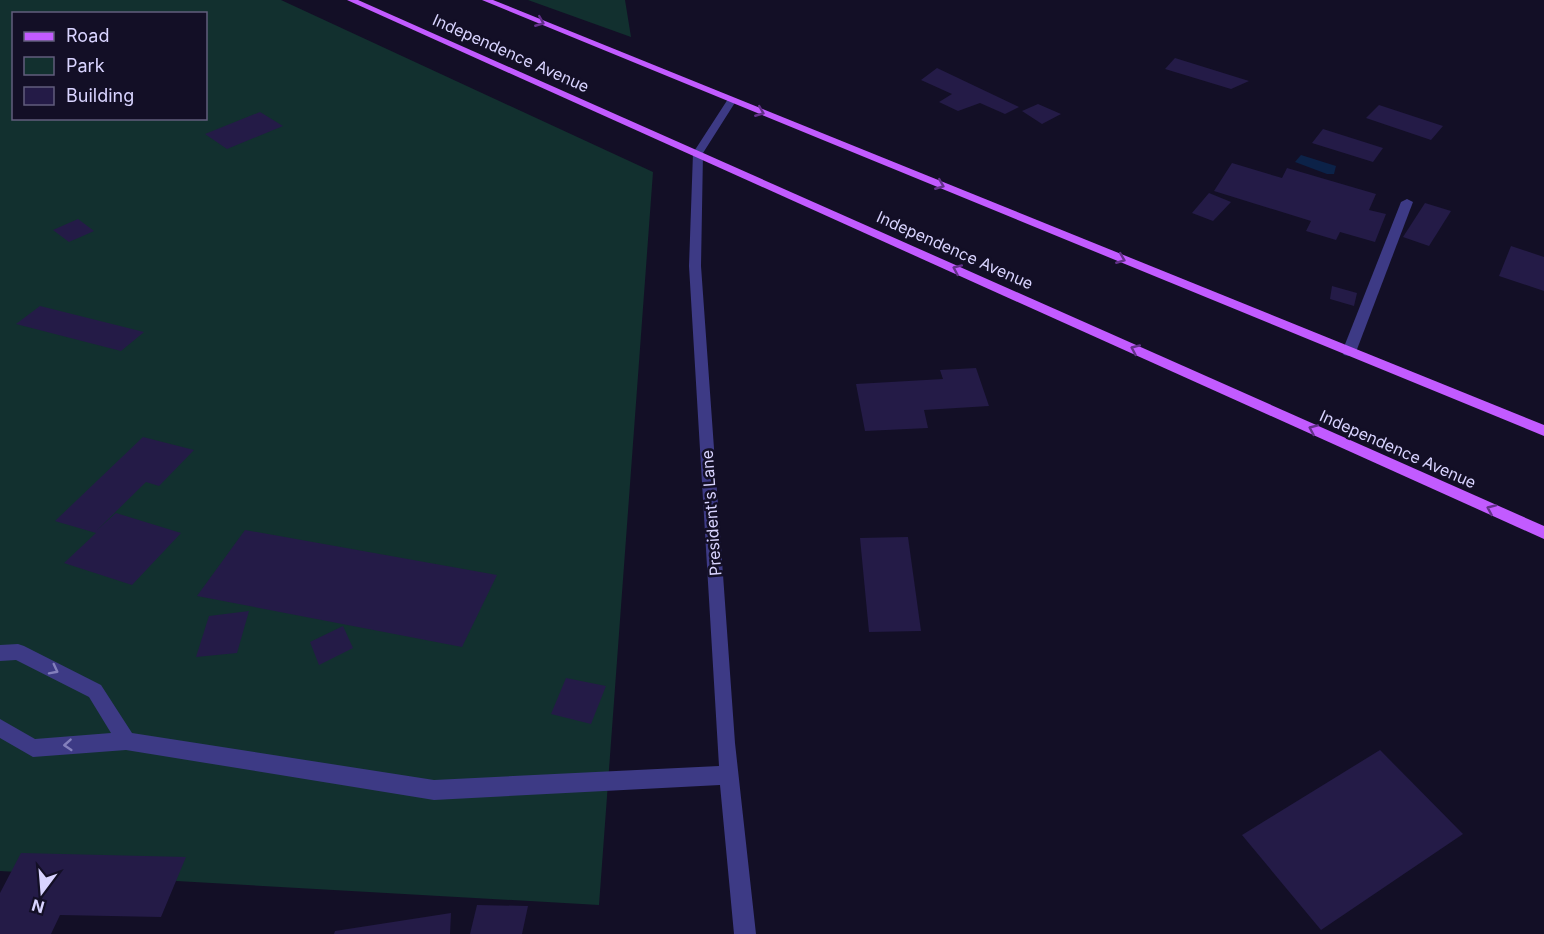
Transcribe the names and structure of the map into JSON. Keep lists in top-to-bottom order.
{
  "streets": {
    "main road": ["Independence Avenue"],
    "street": ["President's Lane"]
  },
  "crossings": [
    ["Independence Avenue", "President's Lane"]
  ],
  "legend": ["Road", "Park", "Building"],
  "north": "bottom"
}
